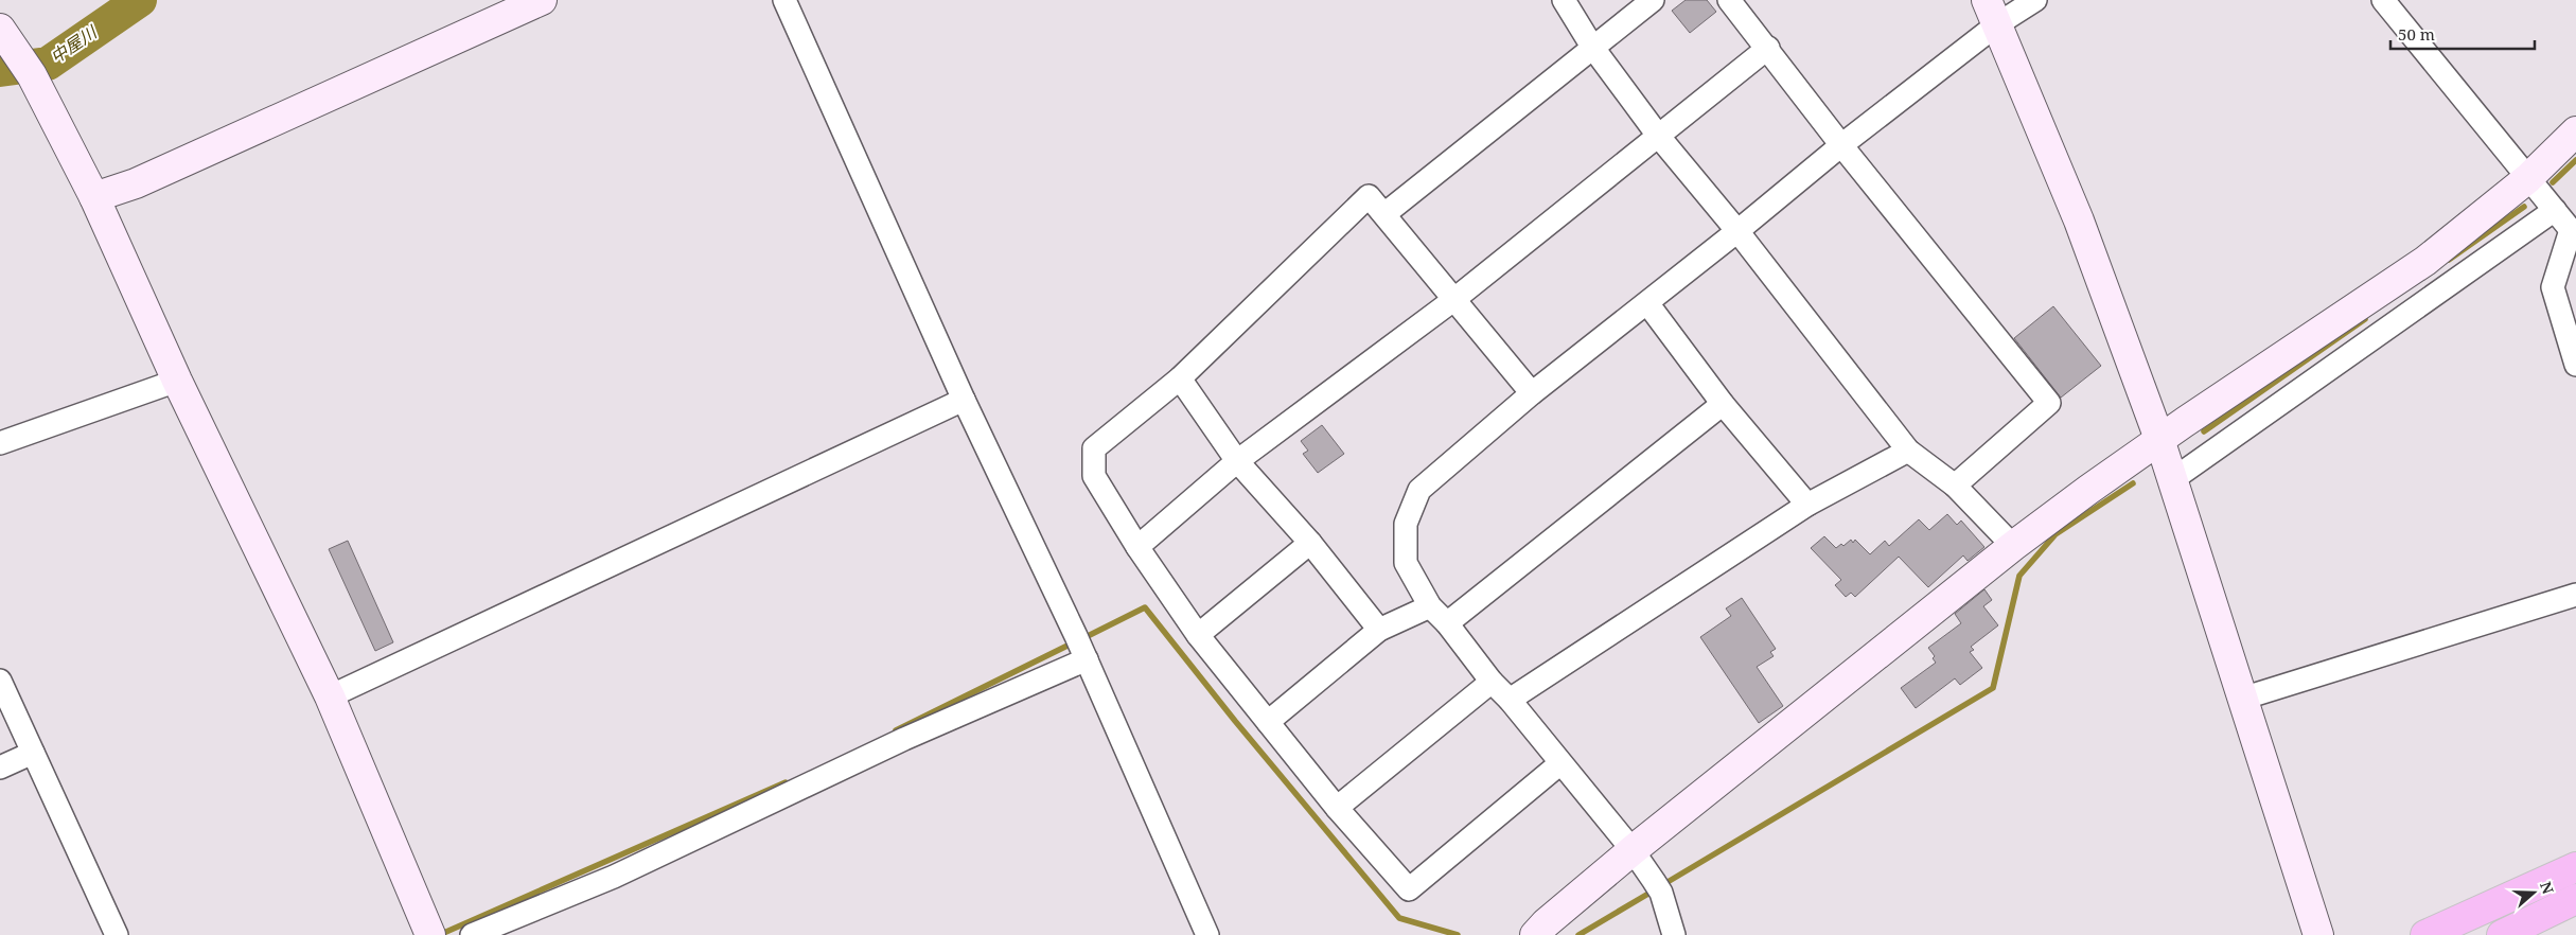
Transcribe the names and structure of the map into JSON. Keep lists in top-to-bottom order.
{
  "water": ["中屋川"],
  "scale_bar": "50 m",
  "north": "right"
}
